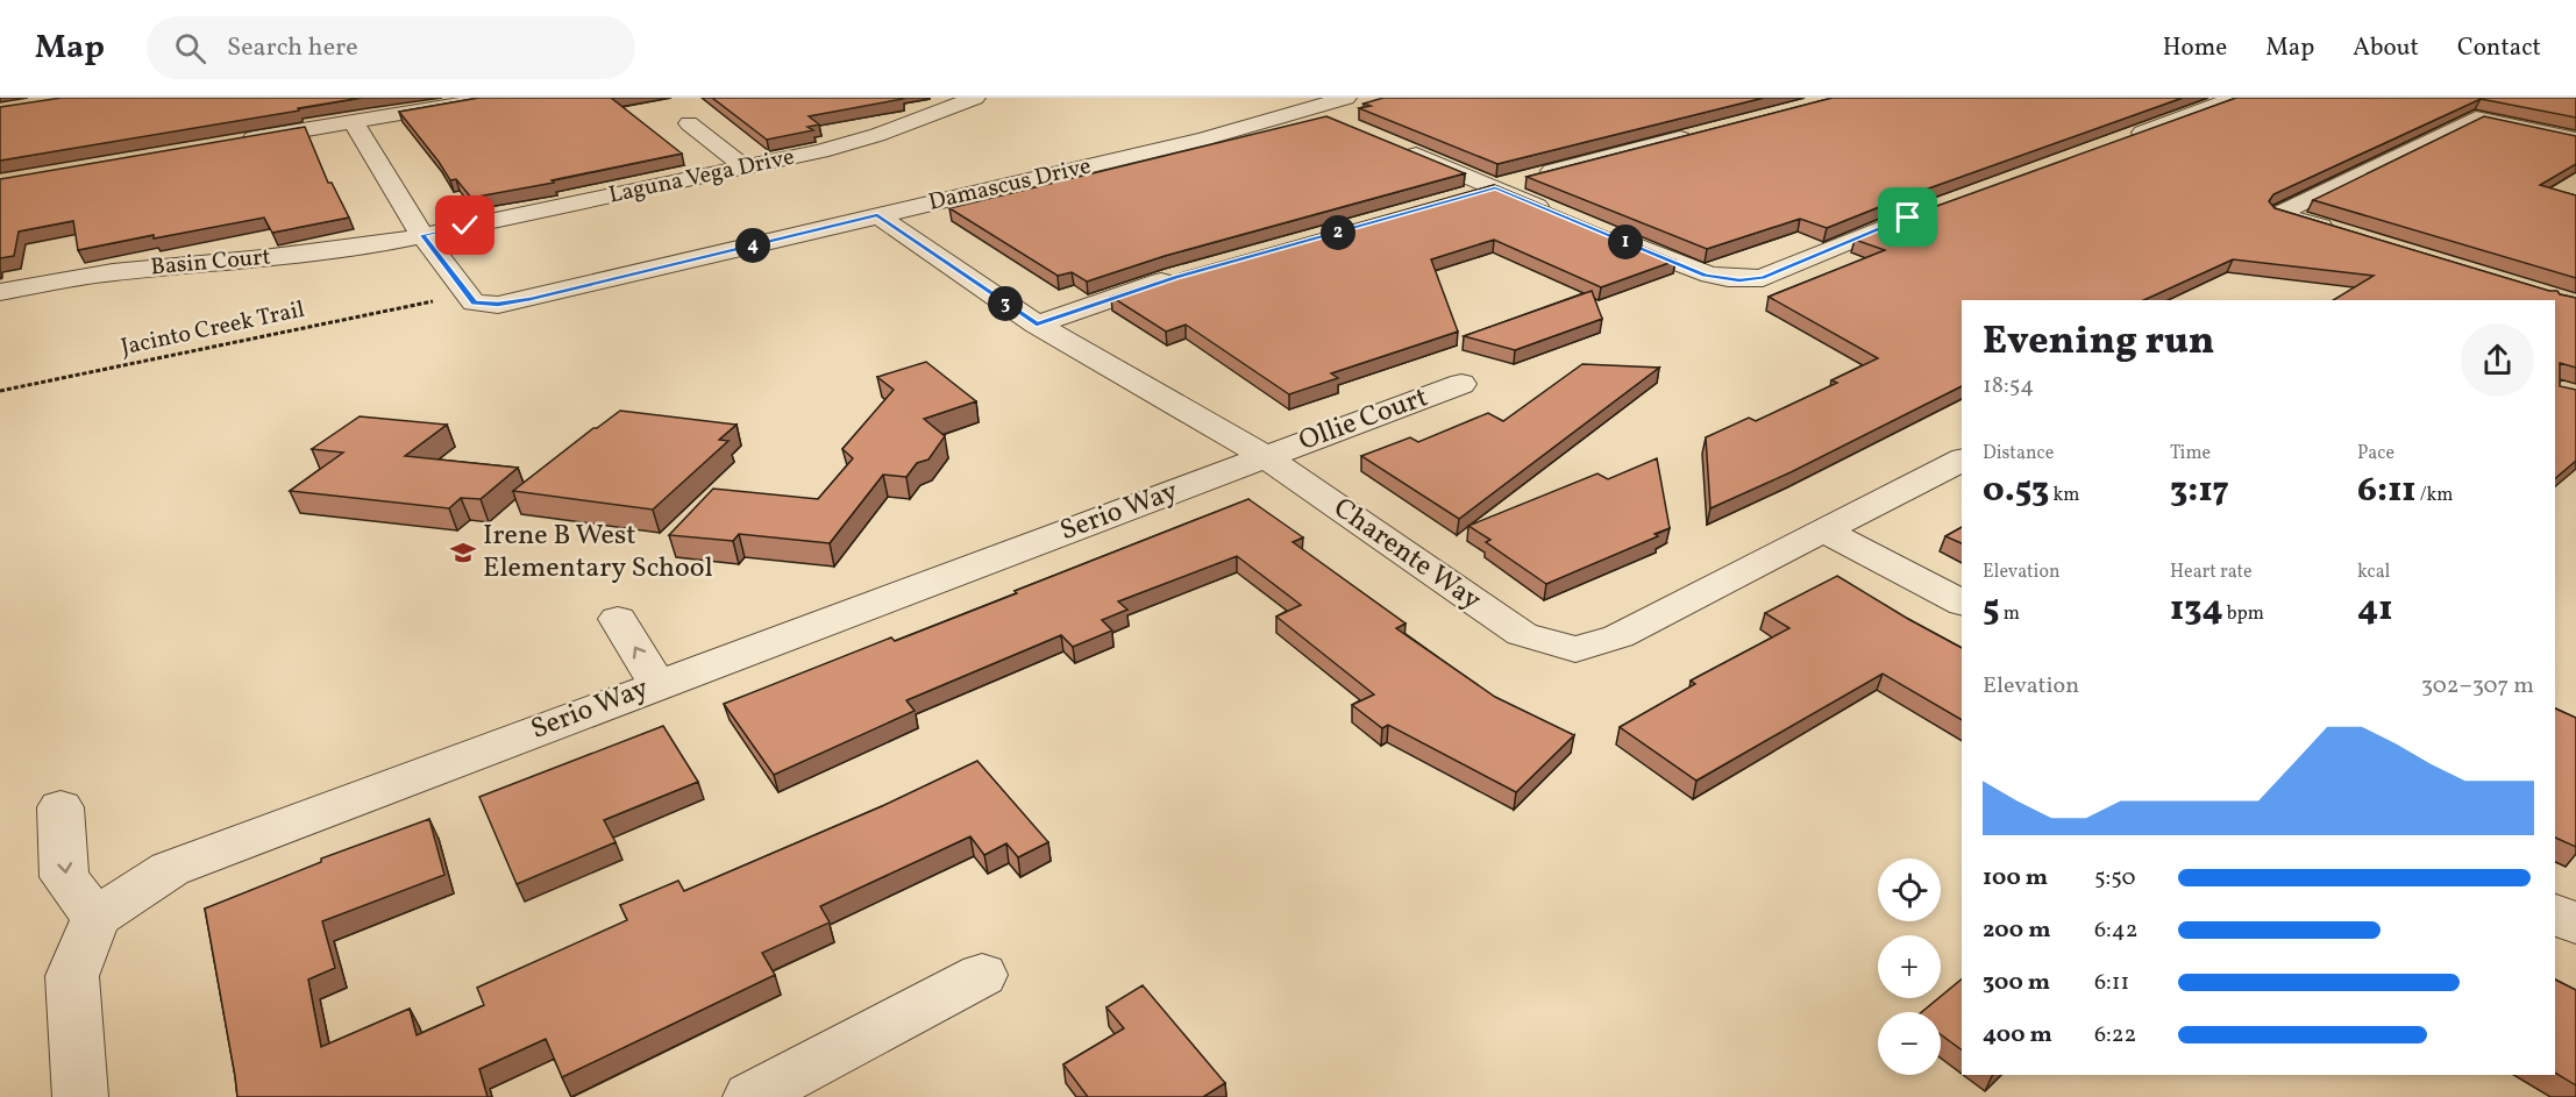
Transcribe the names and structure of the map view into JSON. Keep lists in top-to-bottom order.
{
  "streets": {
    "street": [
      "Laguna Vega Drive",
      "Damascus Drive",
      "Basin Court",
      "Ollie Court",
      "Serio Way",
      "Charente Way"
    ],
    "path": ["Jacinto Creek Trail"]
  },
  "crossings": [
    ["Laguna Vega Drive", "Damascus Drive"],
    ["Laguna Vega Drive", "Basin Court"],
    ["Damascus Drive", "Basin Court"],
    ["Damascus Drive", "Charente Way"],
    ["Ollie Court", "Serio Way"],
    ["Ollie Court", "Charente Way"],
    ["Serio Way", "Charente Way"]
  ],
  "places": {
    "school or university": ["Irene B West Elementary School"]
  },
  "page": {
    "header": "Map",
    "search": "Search here",
    "nav": [
      "Home",
      "Map",
      "About",
      "Contact"
    ],
    "pins": [
      "2",
      "1",
      "4",
      "3"
    ],
    "heading": ["Evening run", "18:54"],
    "stats": [
      ["Distance", "0.53 km"],
      ["Time", "3:17"],
      ["Pace", "6:11 /km"],
      ["Elevation", "5 m"],
      ["Heart rate", "134 bpm"],
      ["kcal", "41"]
    ],
    "chart": ["Elevation", "302–307 m"],
    "list": [
      {
        "name": "100 m",
        "note": "5:50"
      },
      {
        "name": "200 m",
        "note": "6:42"
      },
      {
        "name": "300 m",
        "note": "6:11"
      },
      {
        "name": "400 m",
        "note": "6:22"
      }
    ],
    "map_buttons": ["+", "−"]
  }
}
